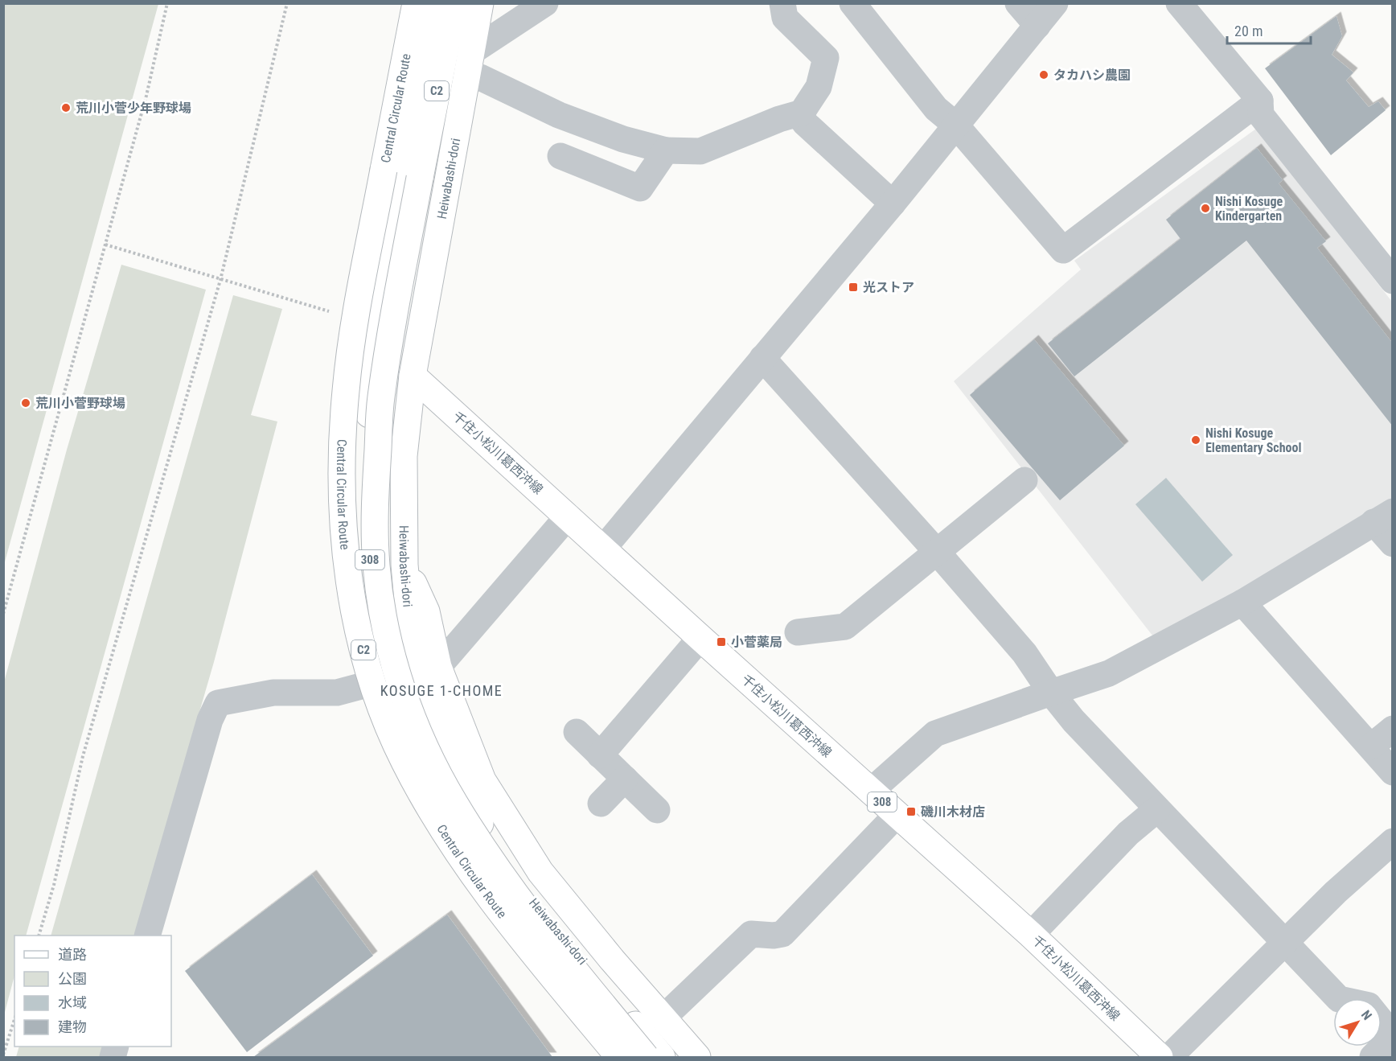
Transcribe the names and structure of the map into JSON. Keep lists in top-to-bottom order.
{
  "streets": {
    "main road": [
      "C2",
      "Central Circular Route",
      "Heiwabashi-dori",
      "千住小松川葛西沖線",
      "308"
    ]
  },
  "crossings": [
    ["Heiwabashi-dori", "千住小松川葛西沖線"]
  ],
  "districts": ["KOSUGE 1-CHOME"],
  "places": {
    "other": [
      "タカハシ農園",
      "荒川小菅少年野球場",
      "Nishi Kosuge Kindergarten",
      "荒川小菅野球場",
      "Nishi Kosuge Elementary School"
    ],
    "transit": ["光ストア", "小菅薬局", "磯川木材店"]
  },
  "legend": [
    "道路",
    "公園",
    "水域",
    "建物"
  ],
  "scale_bar": "20 m",
  "north": "top right"
}
